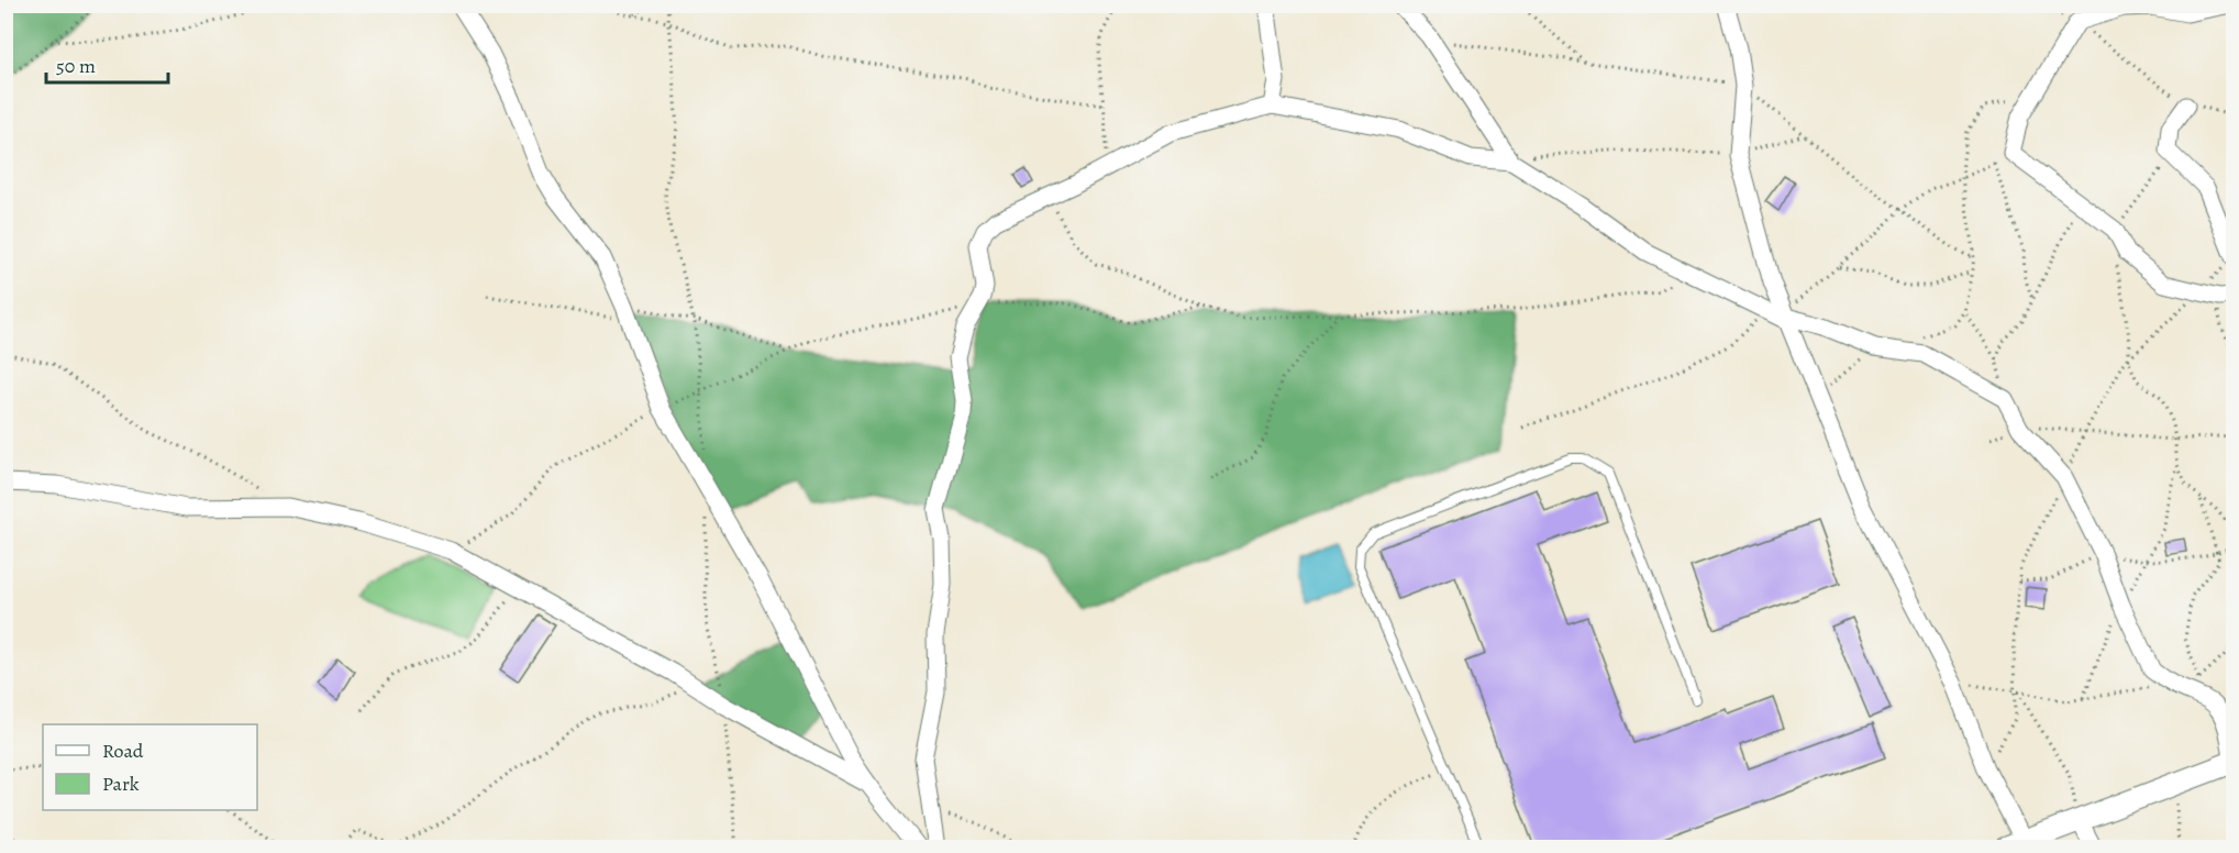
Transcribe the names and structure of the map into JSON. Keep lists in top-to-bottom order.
{
  "legend": ["Road", "Park"],
  "scale_bar": "50 m"
}
